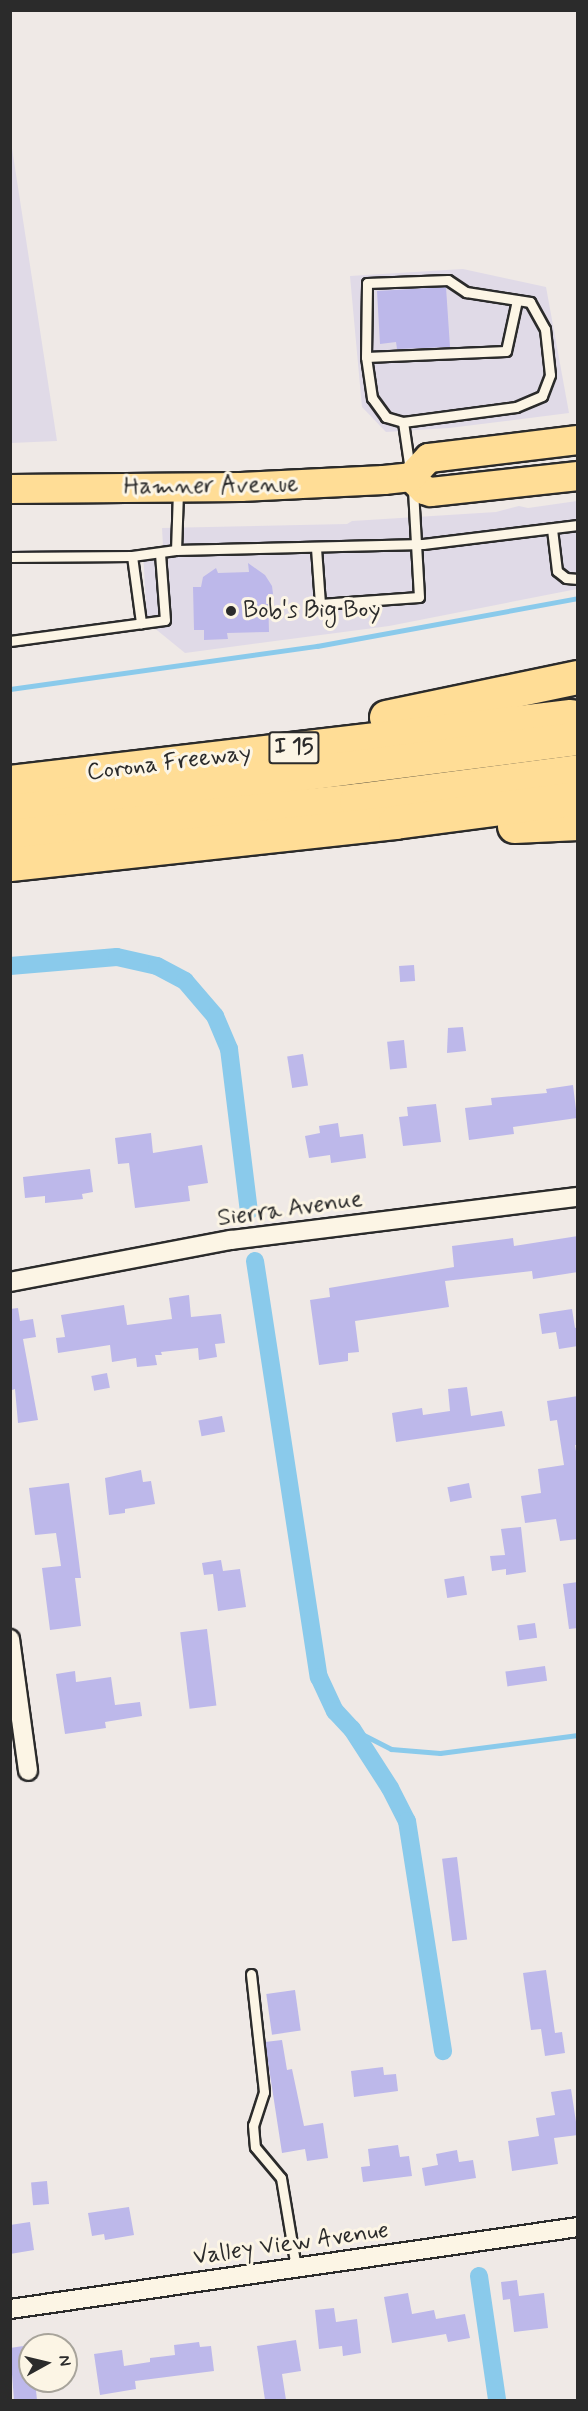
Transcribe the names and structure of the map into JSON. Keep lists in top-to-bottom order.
{
  "streets": {
    "highway": ["I 15", "Corona Freeway"],
    "main road": ["Hamner Avenue"],
    "street": ["Sierra Avenue", "Valley View Avenue"]
  },
  "places": ["Bob's Big Boy"],
  "north": "right"
}
